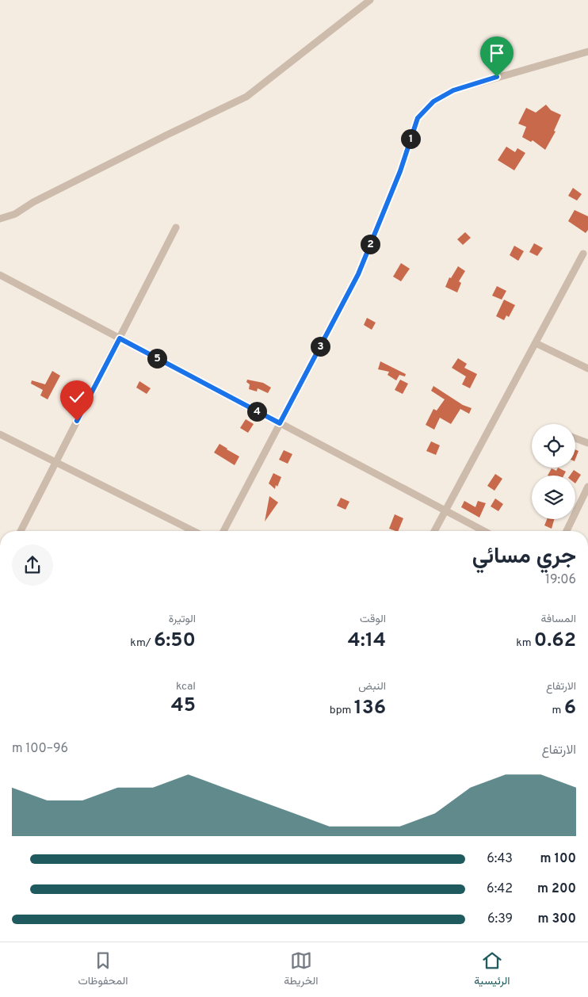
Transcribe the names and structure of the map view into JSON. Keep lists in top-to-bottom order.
{
  "page": {
    "pins": [
      "1",
      "2",
      "3",
      "5",
      "4"
    ],
    "heading": ["جري مسائي", "19:06"],
    "stats": [
      ["المسافة", "0.62 km"],
      ["الوقت", "4:14"],
      ["الوتيرة", "6:50 /km"],
      ["الارتفاع", "6 m"],
      ["النبض", "136 bpm"],
      ["kcal", "45"]
    ],
    "chart": ["الارتفاع", "96–100 m"],
    "list": [
      {
        "name": "100 m",
        "note": "6:43"
      },
      {
        "name": "200 m",
        "note": "6:42"
      },
      {
        "name": "300 m",
        "note": "6:39"
      }
    ],
    "tabs": ["الرئيسية", "الخريطة", "المحفوظات"]
  }
}
